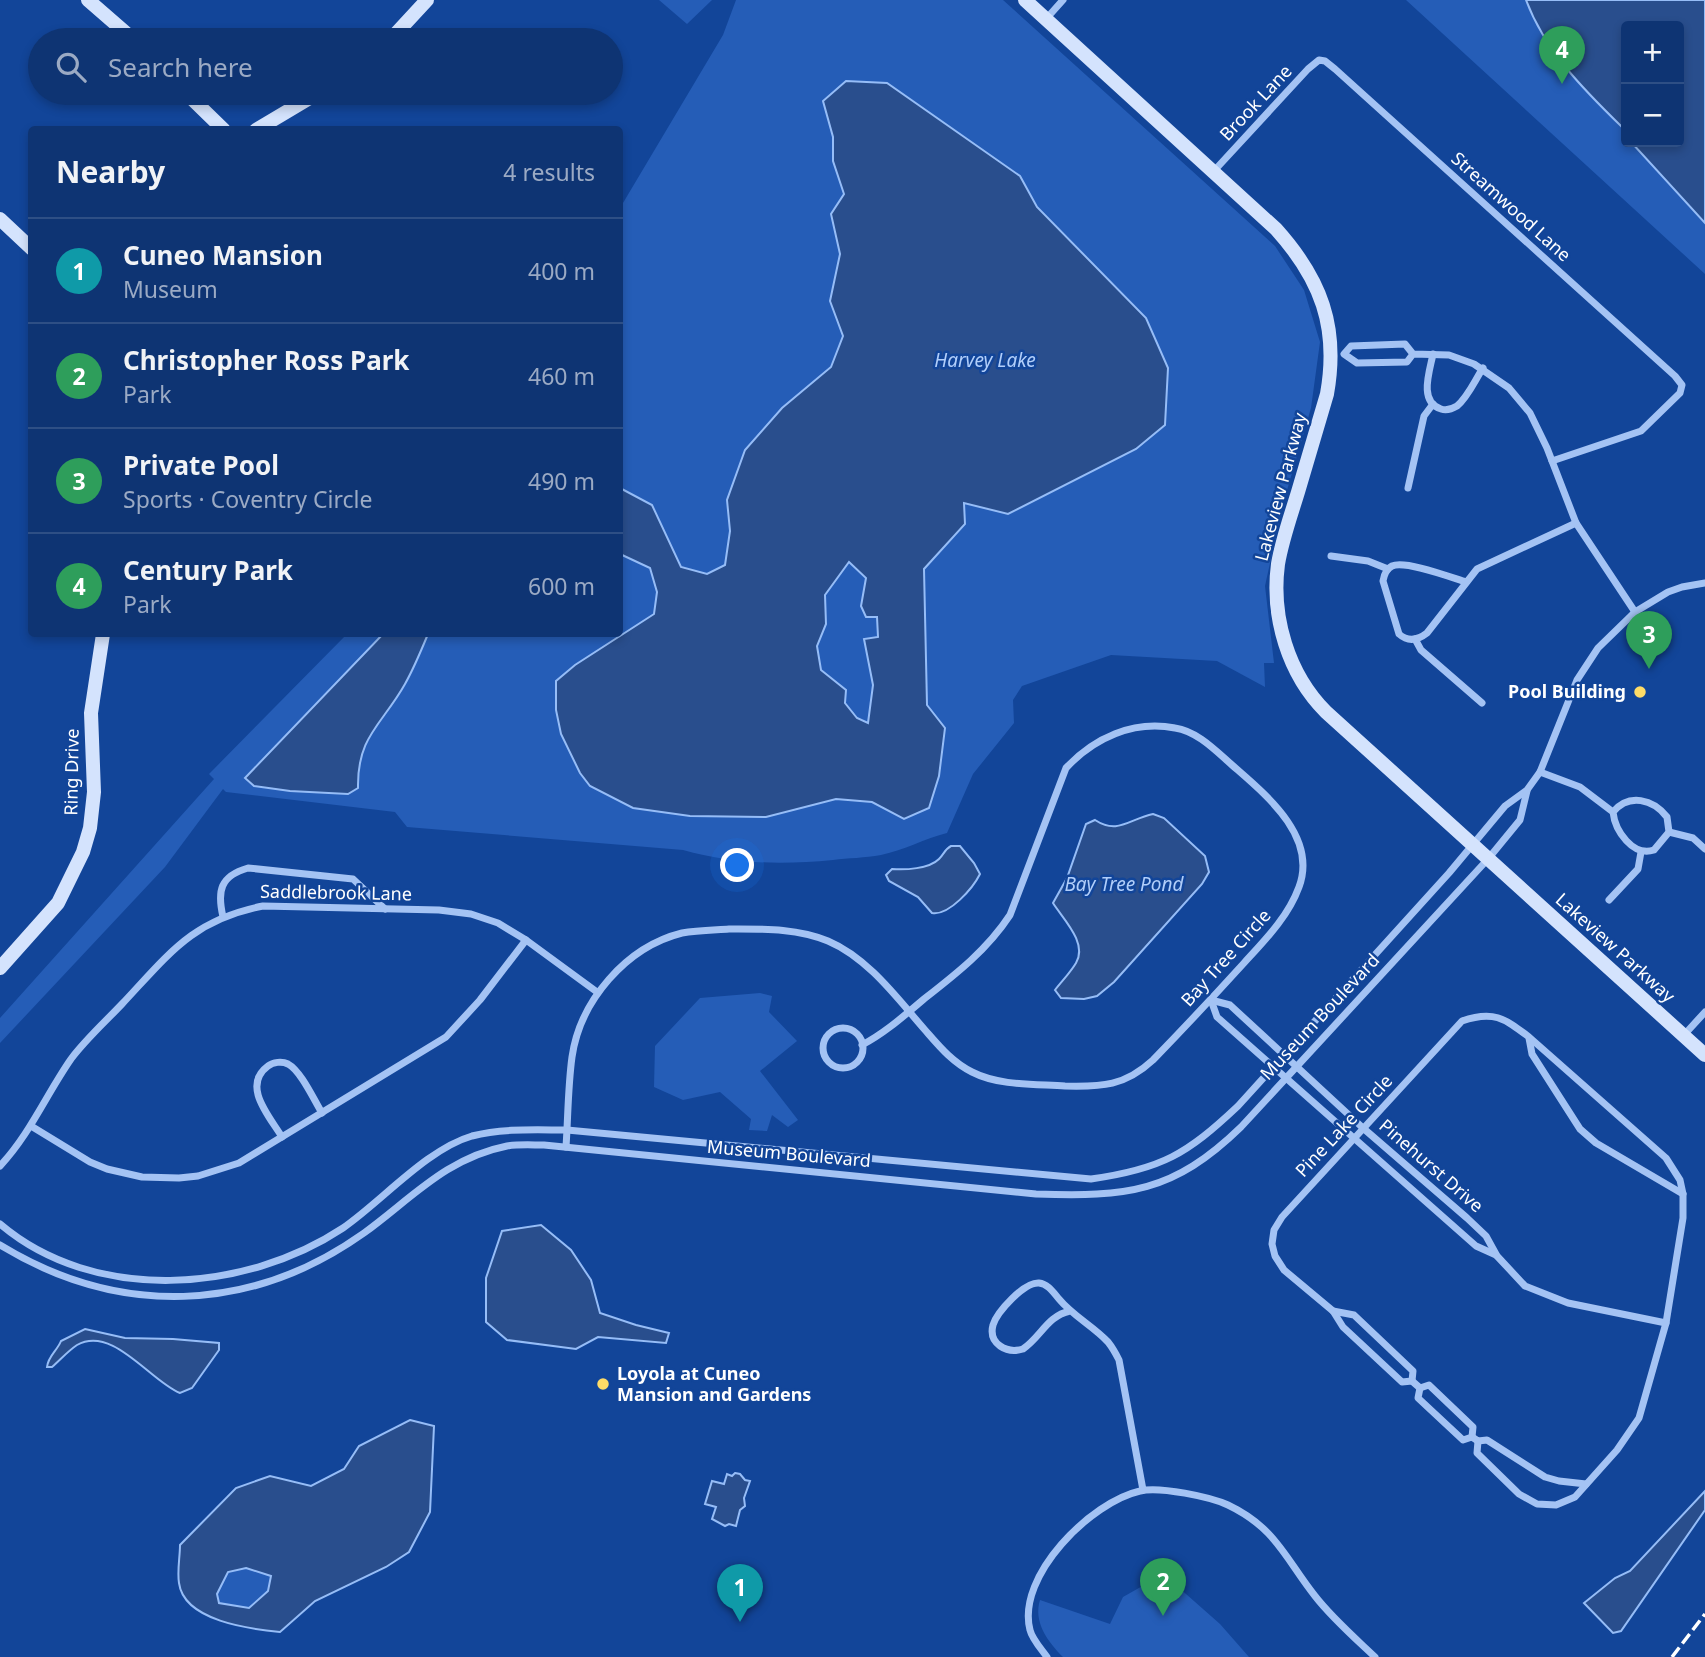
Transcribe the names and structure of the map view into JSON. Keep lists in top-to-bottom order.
{
  "streets": {
    "street": [
      "Brook Lane",
      "Streamwood Lane",
      "Lakeview Parkway",
      "Ring Drive",
      "Saddlebrook Lane",
      "Bay Tree Circle",
      "Museum Boulevard",
      "Pine Lake Circle",
      "Pinehurst Drive"
    ]
  },
  "crossings": [
    ["Brook Lane", "Streamwood Lane"],
    ["Brook Lane", "Lakeview Parkway"],
    ["Lakeview Parkway", "Museum Boulevard"],
    ["Saddlebrook Lane", "Bay Tree Circle"],
    ["Bay Tree Circle", "Museum Boulevard"],
    ["Bay Tree Circle", "Pinehurst Drive"],
    ["Museum Boulevard", "Pinehurst Drive"],
    ["Pine Lake Circle", "Pinehurst Drive"]
  ],
  "water": ["Harvey Lake", "Bay Tree Pond"],
  "places": ["Pool Building", "Loyola at Cuneo Mansion and Gardens"],
  "page": {
    "map_buttons": ["+", "−"],
    "pins": [
      "4",
      "3",
      "2",
      "1"
    ],
    "search": "Search here",
    "heading": ["Nearby", "4 results"],
    "list": [
      {
        "mark": "1",
        "name": "Cuneo Mansion",
        "note": "Museum",
        "value": "400 m"
      },
      {
        "mark": "2",
        "name": "Christopher Ross Park",
        "note": "Park",
        "value": "460 m"
      },
      {
        "mark": "3",
        "name": "Private Pool",
        "note": "Sports · Coventry Circle",
        "value": "490 m"
      },
      {
        "mark": "4",
        "name": "Century Park",
        "note": "Park",
        "value": "600 m"
      }
    ]
  }
}
